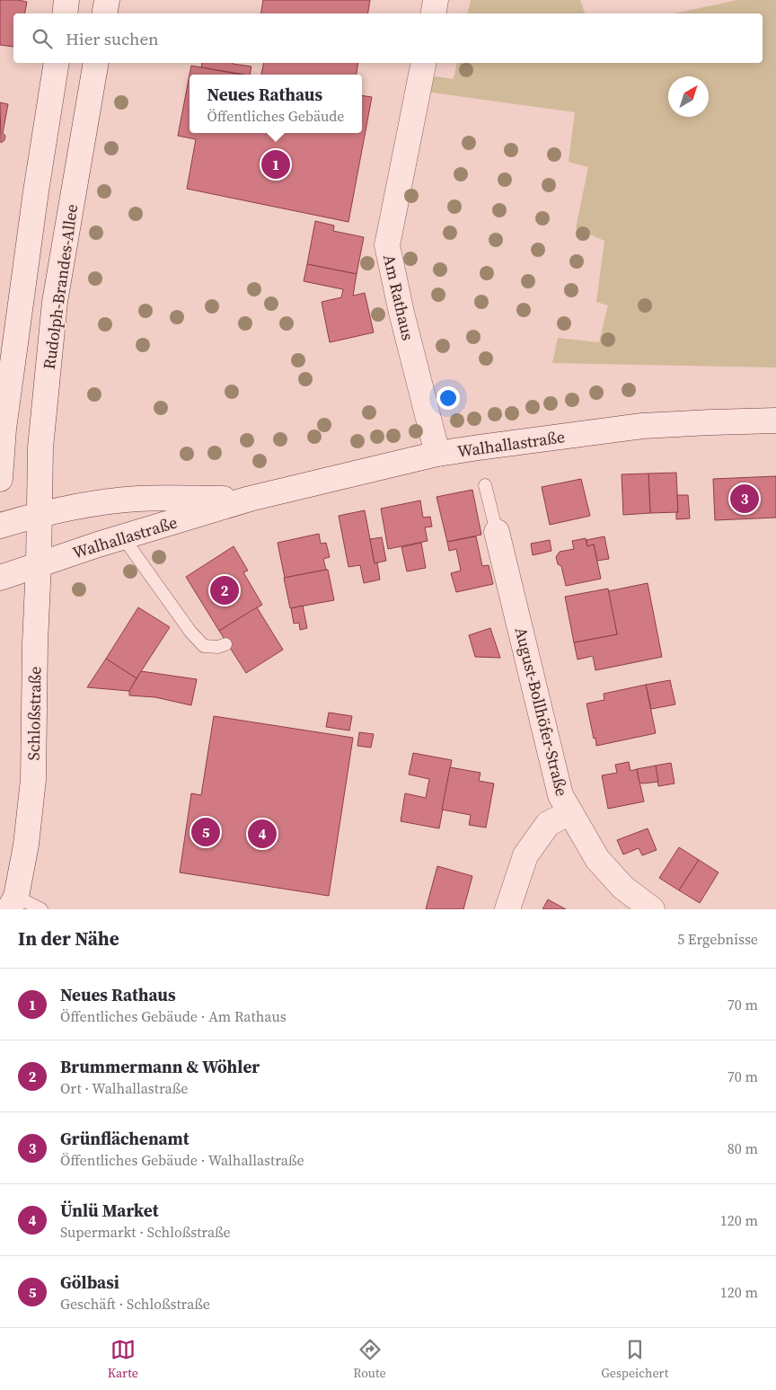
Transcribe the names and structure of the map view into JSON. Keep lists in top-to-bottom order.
{
  "streets": {
    "main road": [
      "Rudolph-Brandes-Allee",
      "Am Rathaus",
      "Walhallastraße",
      "August-Bollhöfer-Straße",
      "Schloßstraße"
    ]
  },
  "crossings": [
    ["Rudolph-Brandes-Allee", "Walhallastraße"],
    ["Rudolph-Brandes-Allee", "Schloßstraße"],
    ["Am Rathaus", "Walhallastraße"],
    ["Walhallastraße", "Schloßstraße"]
  ],
  "north": "top right",
  "page": {
    "search": "Hier suchen",
    "popup": ["Neues Rathaus", "Öffentliches Gebäude"],
    "pins": [
      "1",
      "3",
      "2",
      "5",
      "4"
    ],
    "heading": ["In der Nähe", "5 Ergebnisse"],
    "list": [
      {
        "mark": "1",
        "name": "Neues Rathaus",
        "note": "Öffentliches Gebäude · Am Rathaus",
        "value": "70 m"
      },
      {
        "mark": "2",
        "name": "Brummermann & Wöhler",
        "note": "Ort · Walhallastraße",
        "value": "70 m"
      },
      {
        "mark": "3",
        "name": "Grünflächenamt",
        "note": "Öffentliches Gebäude · Walhallastraße",
        "value": "80 m"
      },
      {
        "mark": "4",
        "name": "Ünlü Market",
        "note": "Supermarkt · Schloßstraße",
        "value": "120 m"
      },
      {
        "mark": "5",
        "name": "Gölbasi",
        "note": "Geschäft · Schloßstraße",
        "value": "120 m"
      }
    ],
    "nav": ["Karte", "Route", "Gespeichert"]
  }
}
